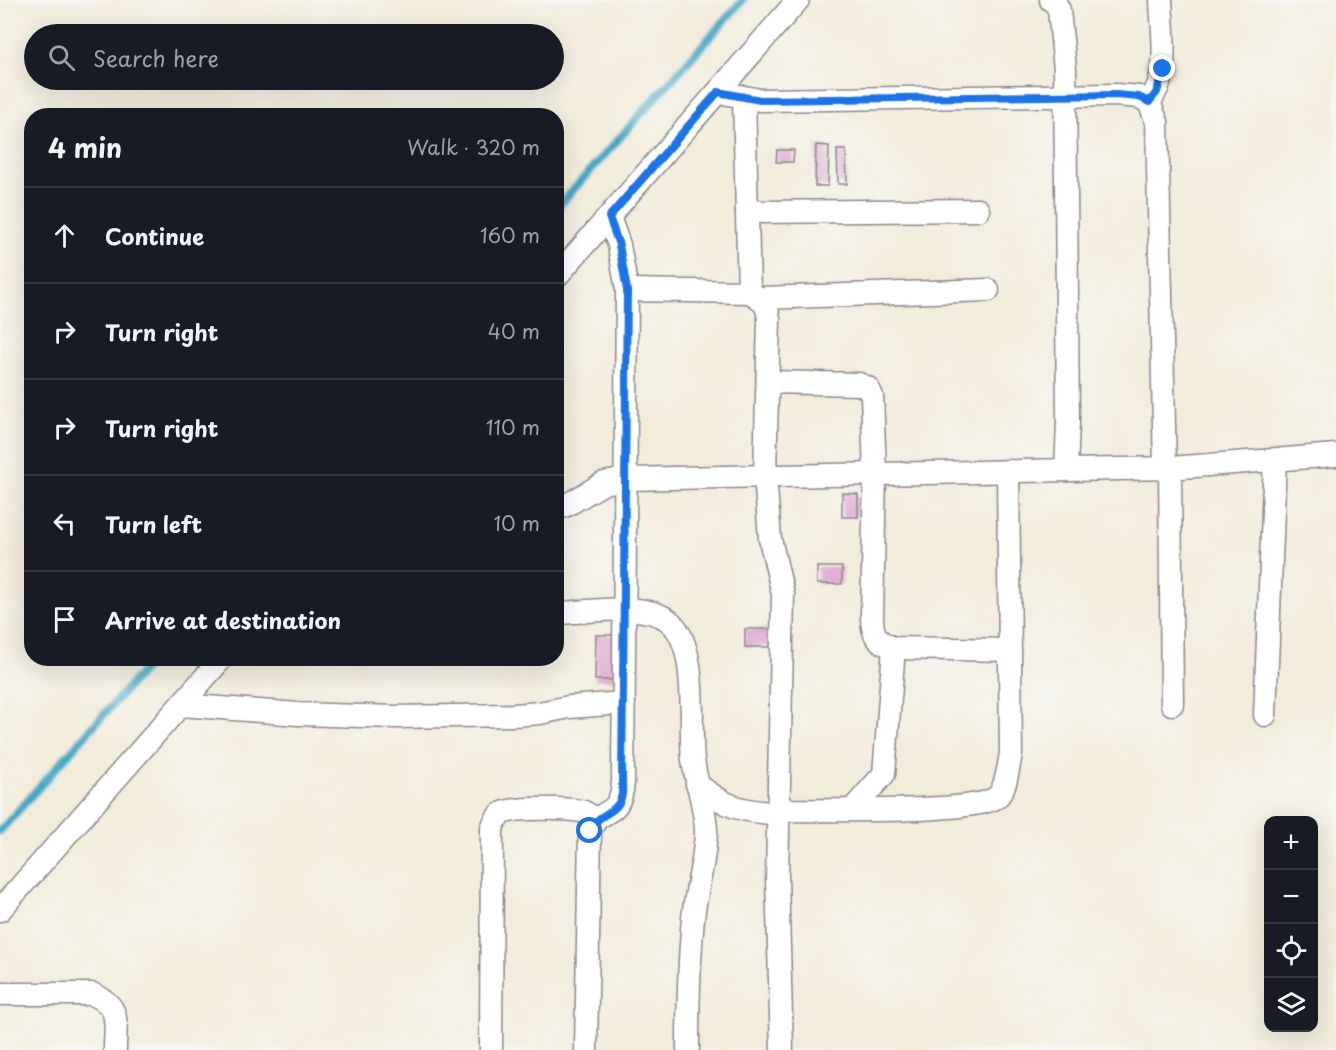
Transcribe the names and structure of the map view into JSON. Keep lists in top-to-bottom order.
{
  "page": {
    "search": "Search here",
    "heading": ["4 min", "Walk · 320 m"],
    "list": [
      ["Continue", "160 m"],
      ["Turn right", "40 m"],
      ["Turn right", "110 m"],
      ["Turn left", "10 m"],
      "Arrive at destination"
    ],
    "map_buttons": ["+", "−"]
  }
}
